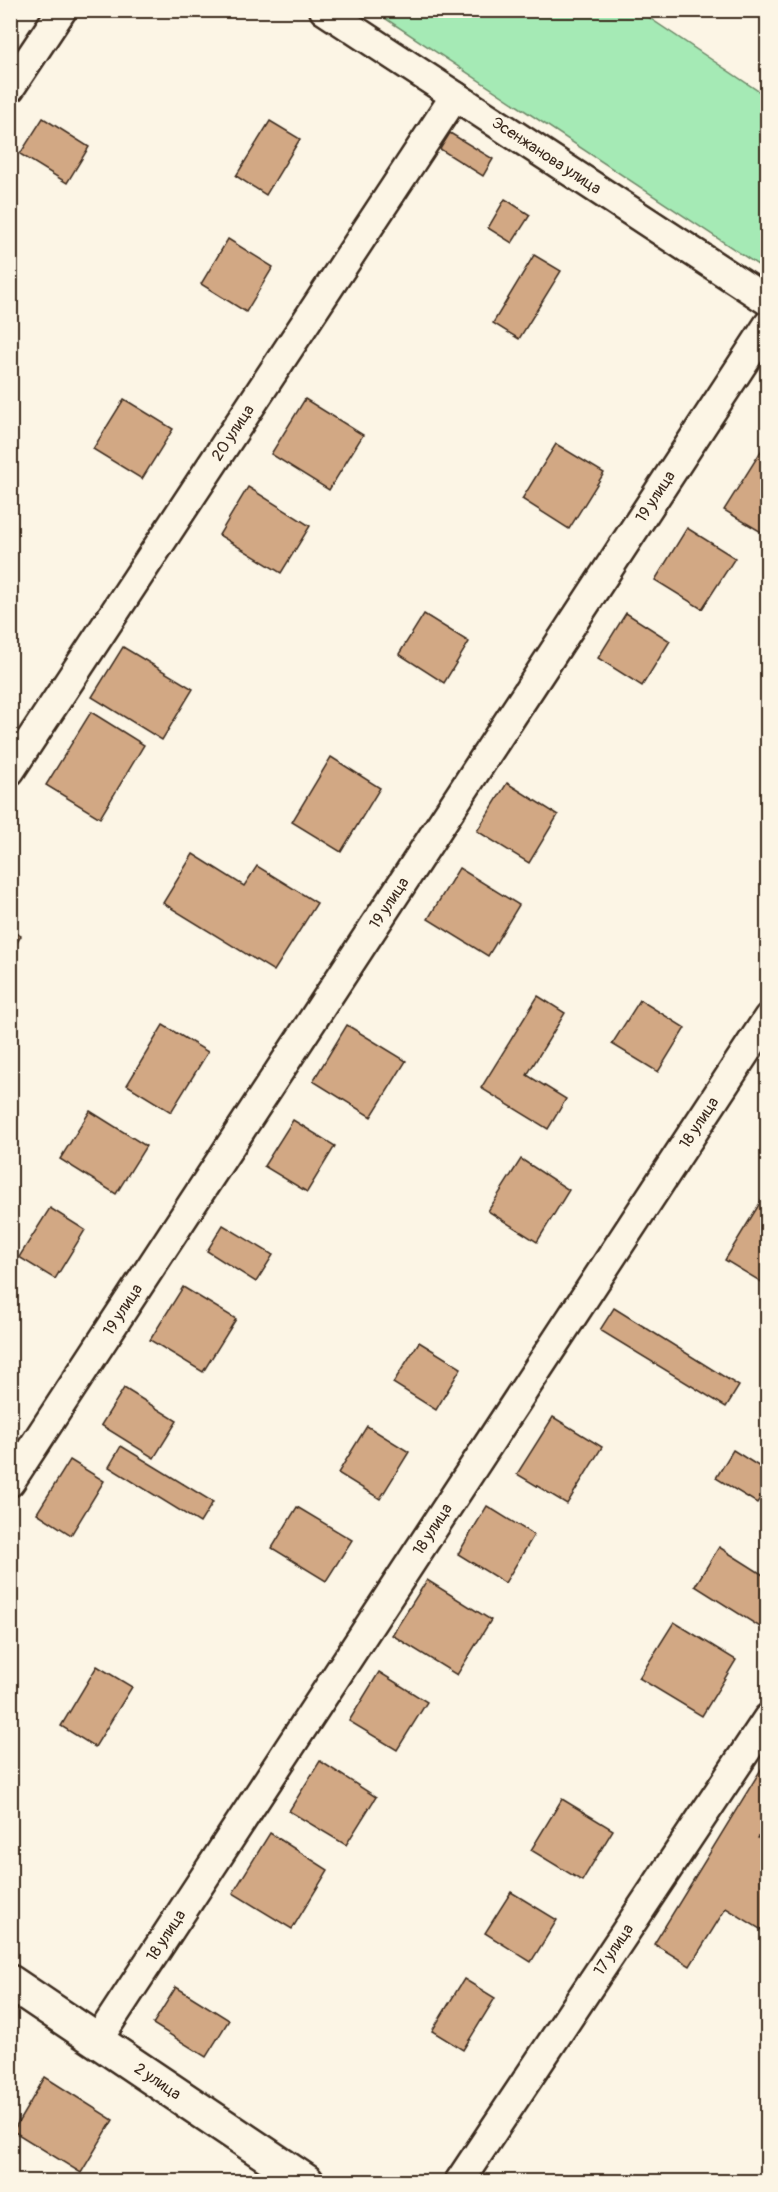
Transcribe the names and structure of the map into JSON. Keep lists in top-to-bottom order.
{
  "streets": {
    "street": [
      "Эсенжанова улица",
      "20 улица",
      "19 улица",
      "18 улица",
      "17 улица",
      "2 улица"
    ]
  },
  "crossings": [
    ["Эсенжанова улица", "20 улица"],
    ["18 улица", "2 улица"]
  ]
}
